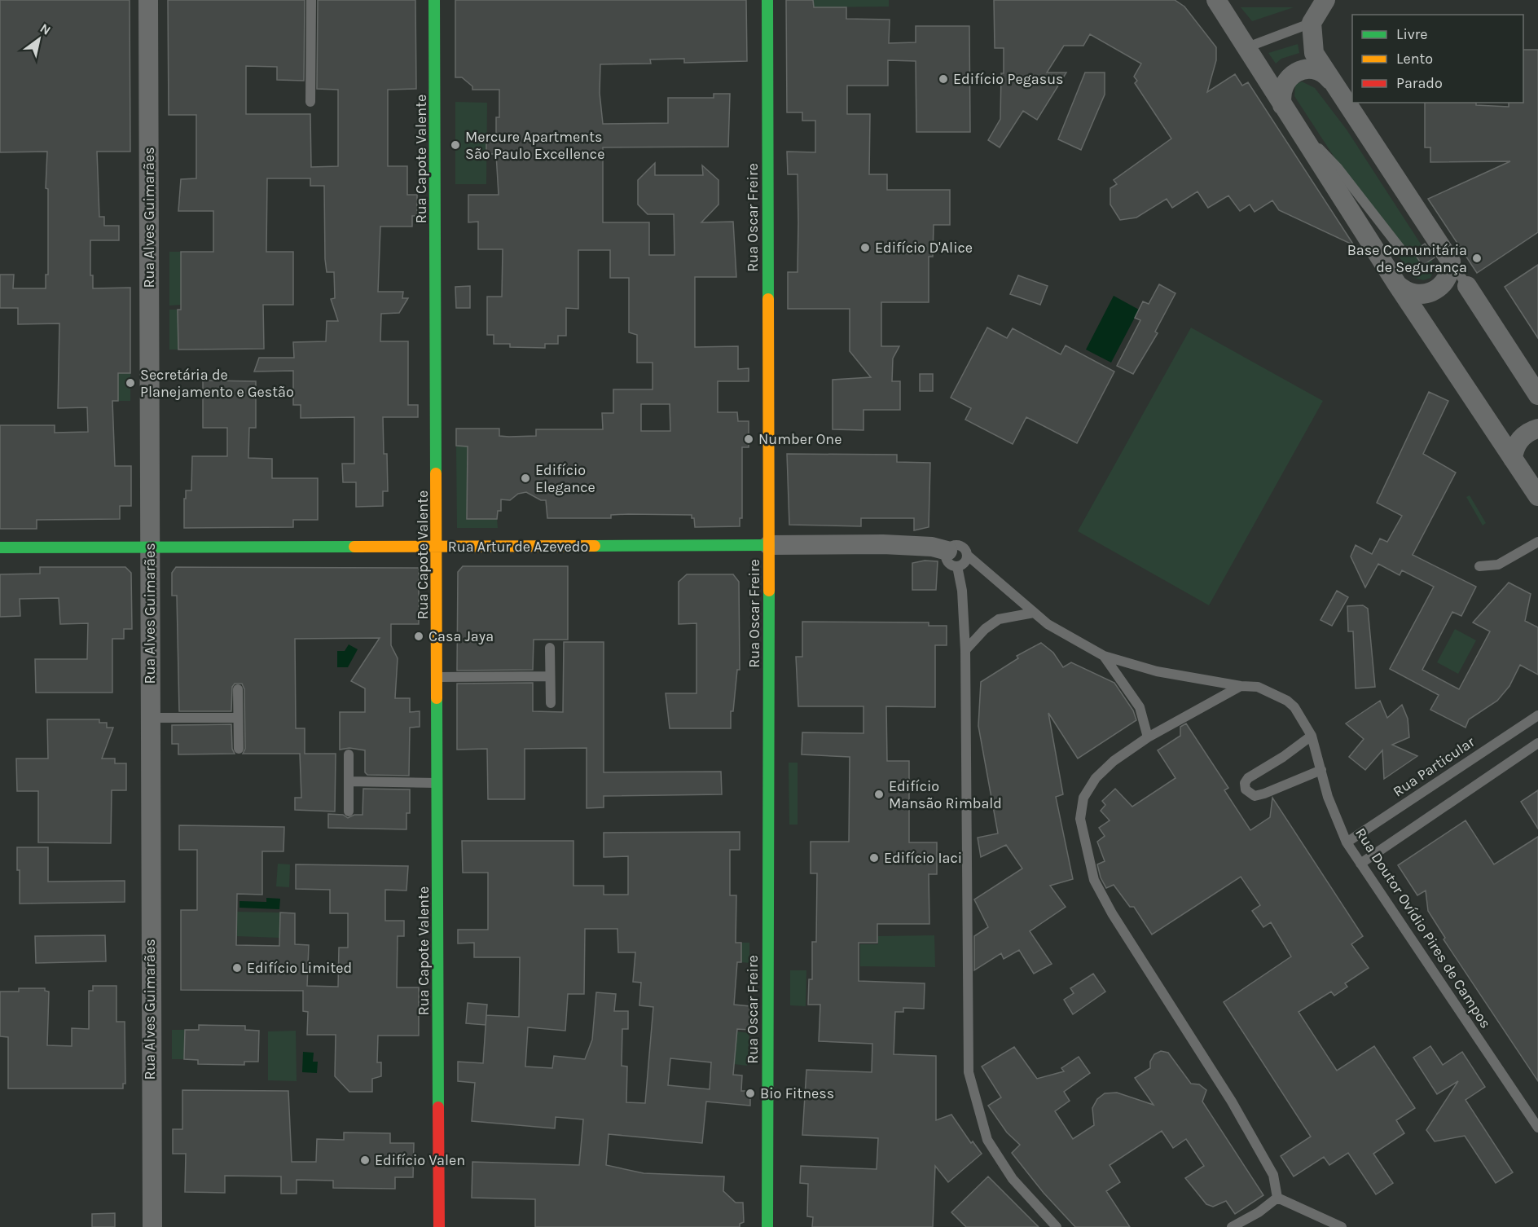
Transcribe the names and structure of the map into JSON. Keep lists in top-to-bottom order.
{
  "streets": {
    "street": [
      "Rua Capote Valente",
      "Rua Alves Guimarães",
      "Rua Oscar Freire",
      "Rua Artur de Azevedo"
    ],
    "lane": ["Rua Particular", "Rua Doutor Ovídio Pires de Campos"]
  },
  "crossings": [
    ["Rua Capote Valente", "Rua Artur de Azevedo"],
    ["Rua Alves Guimarães", "Rua Artur de Azevedo"],
    ["Rua Oscar Freire", "Rua Artur de Azevedo"],
    ["Rua Particular", "Rua Doutor Ovídio Pires de Campos"]
  ],
  "places": [
    "Edifício Pegasus",
    "Mercure Apartments São Paulo Excellence",
    "Edifício D'Alice",
    "Base Comunitária de Segurança",
    "Secretária de Planejamento e Gestão",
    "Number One",
    "Edifício Elegance",
    "Casa Jaya",
    "Edifício Mansão Rimbald",
    "Edifício Iaci",
    "Edifício Limited",
    "Bio Fitness",
    "Edifício Valen"
  ],
  "legend": ["Livre", "Lento", "Parado"],
  "north": "top right"
}
